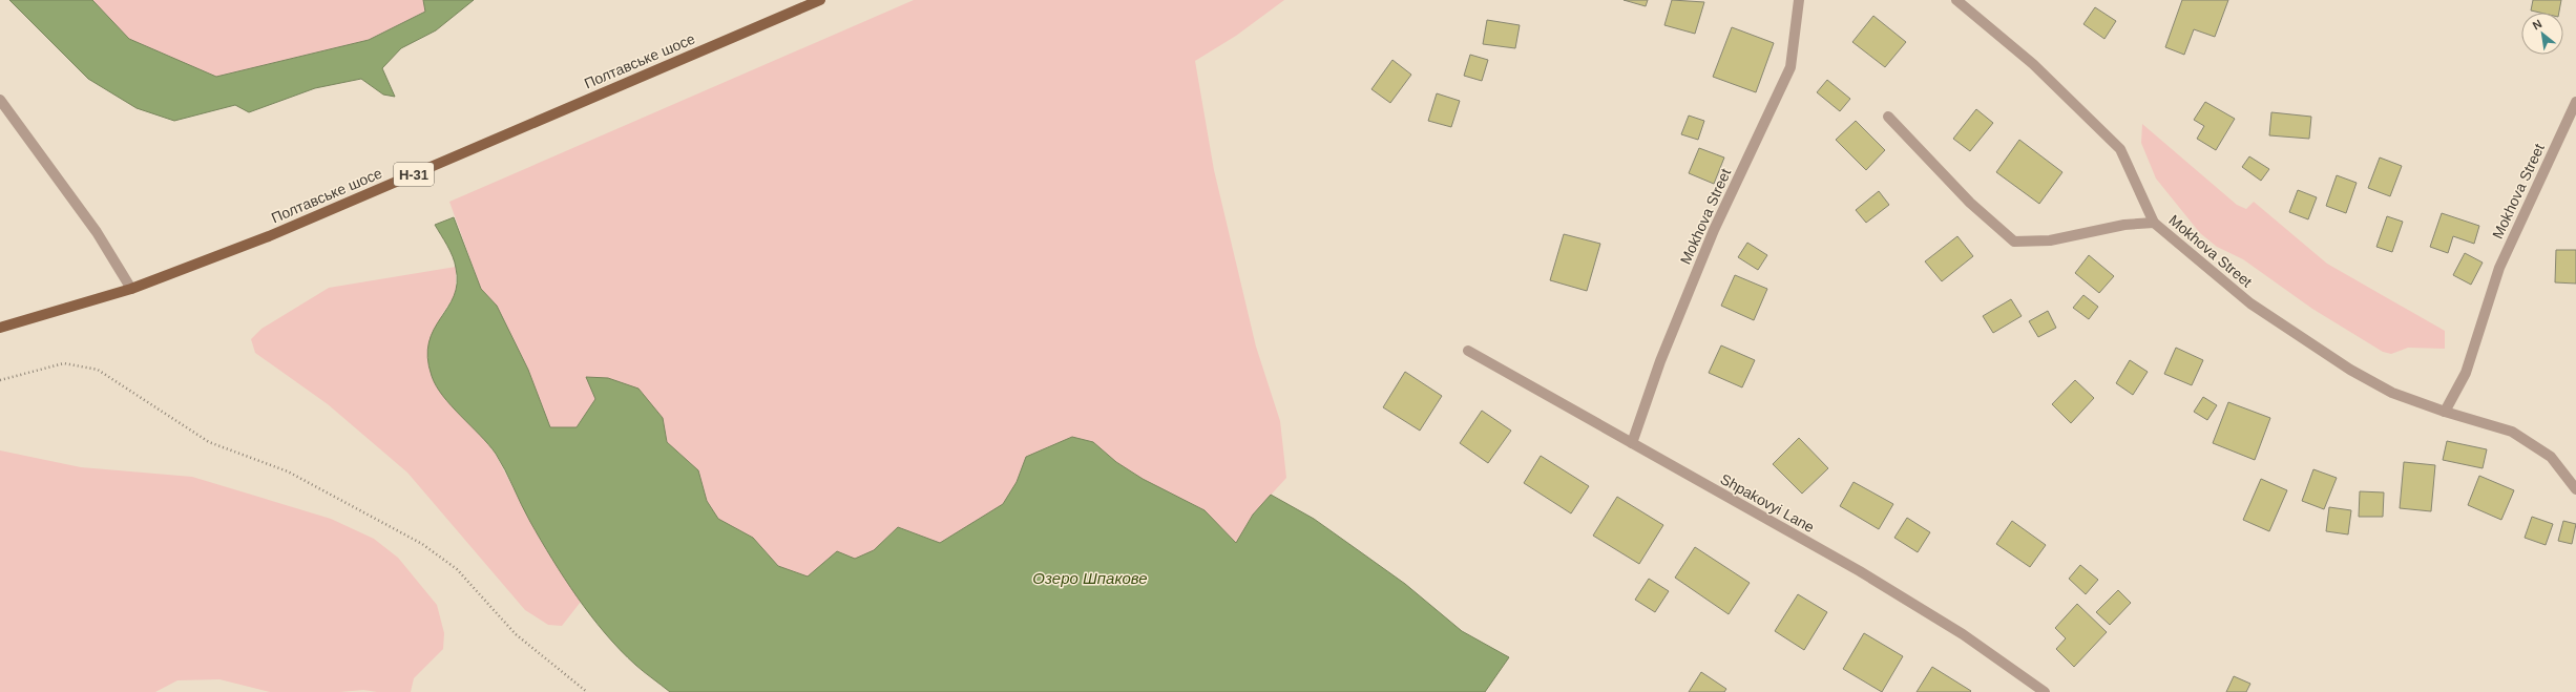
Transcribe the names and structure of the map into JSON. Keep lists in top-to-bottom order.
{
  "streets": {
    "main road": ["Полтавське шосе", "Н-31"],
    "street": ["Mokhova Street", "Shpakovyi Lane"]
  },
  "crossings": [
    ["Mokhova Street", "Shpakovyi Lane"]
  ],
  "water": ["Озеро Шпакове"],
  "north": "top left"
}
